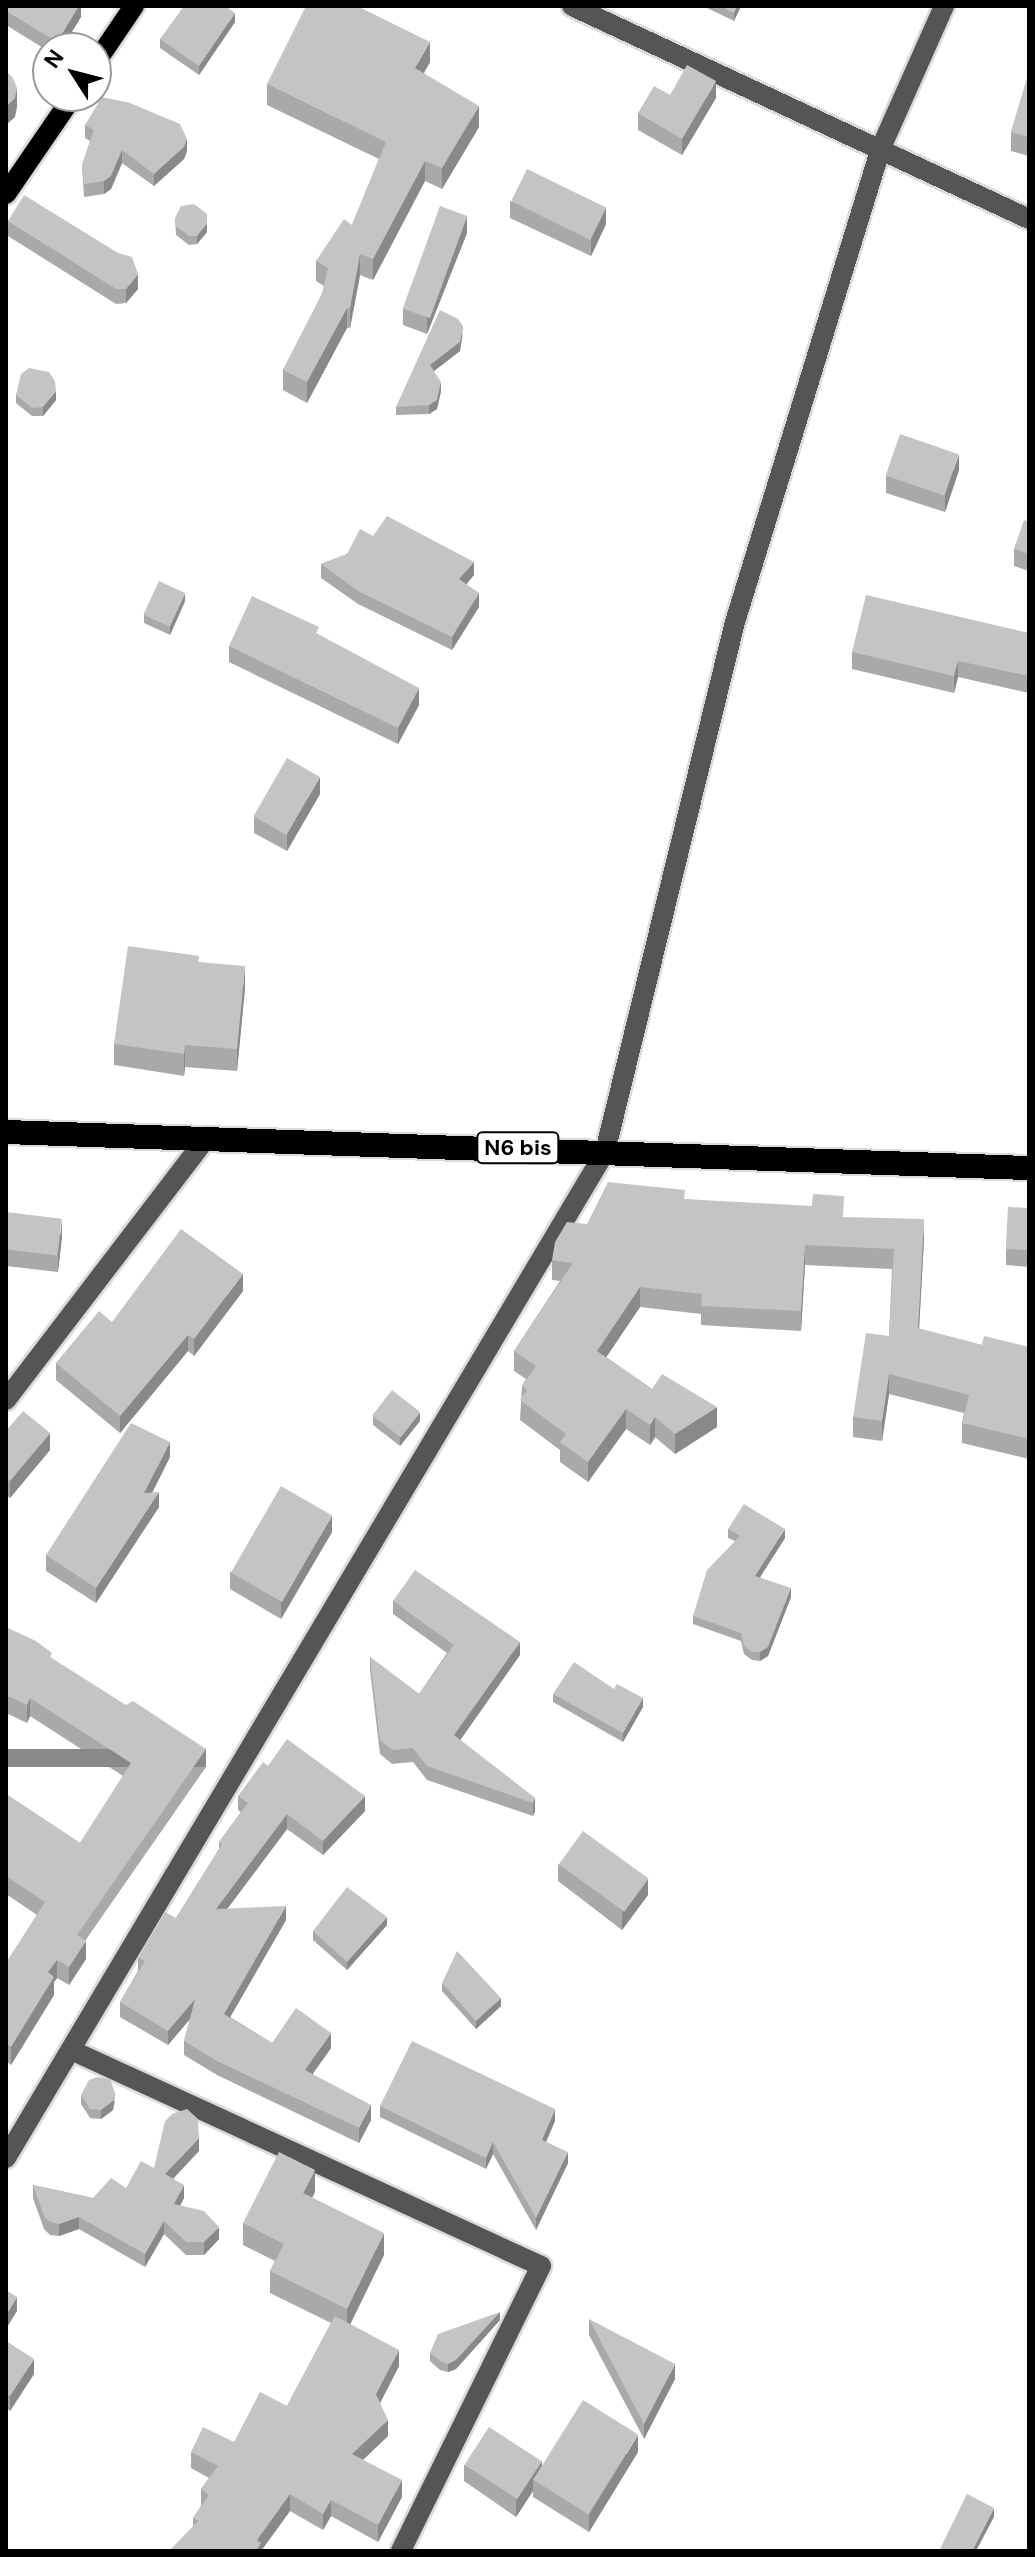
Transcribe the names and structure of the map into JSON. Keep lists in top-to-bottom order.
{
  "streets": {
    "highway": ["N6 bis"]
  },
  "north": "top left"
}
